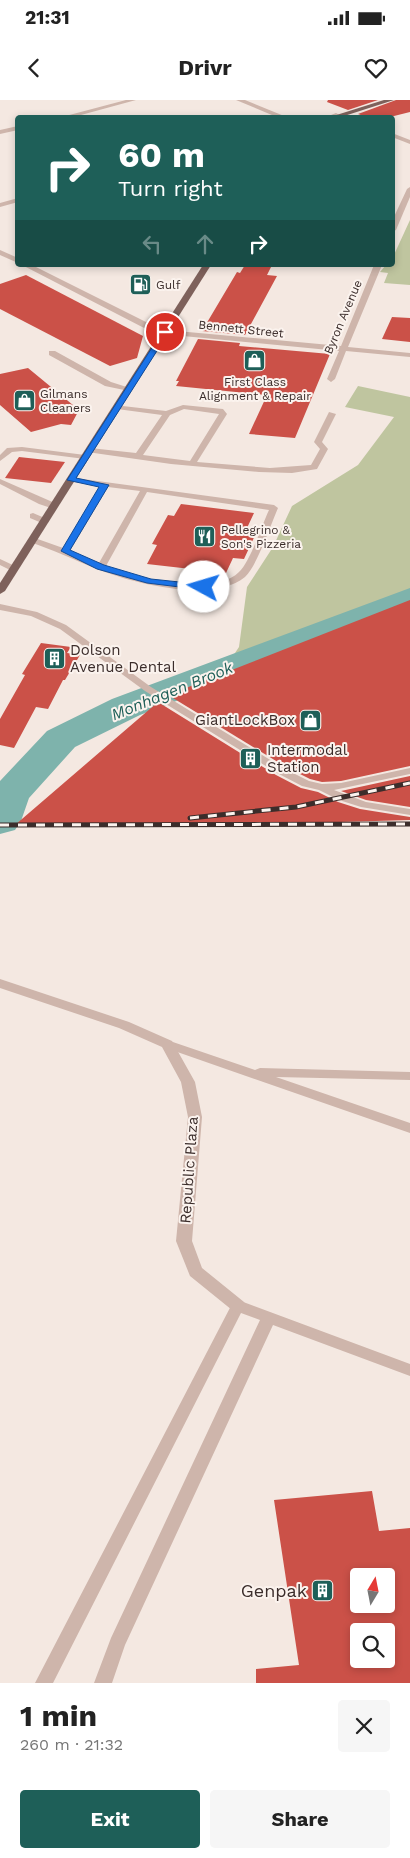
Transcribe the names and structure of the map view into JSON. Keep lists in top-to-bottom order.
{
  "streets": {
    "street": ["Byron Avenue", "Bennett Street", "Republic Plaza"]
  },
  "crossings": [
    ["Byron Avenue", "Bennett Street"]
  ],
  "water": ["Monhagen Brook"],
  "places": {
    "fuel station": ["Gulf"],
    "shop": ["First Class Alignment & Repair", "Gilmans Cleaners", "GiantLockBox"],
    "restaurant": ["Pellegrino & Son's Pizzeria"],
    "building": ["Dolson Avenue Dental", "Intermodal Station", "Genpak"]
  },
  "north": "top",
  "page": {
    "status": "21:31",
    "header": "Drivr",
    "turn": ["60 m", "Turn right"],
    "heading": ["1 min", "260 m · 21:32"],
    "buttons": ["Exit", "Share"]
  }
}
